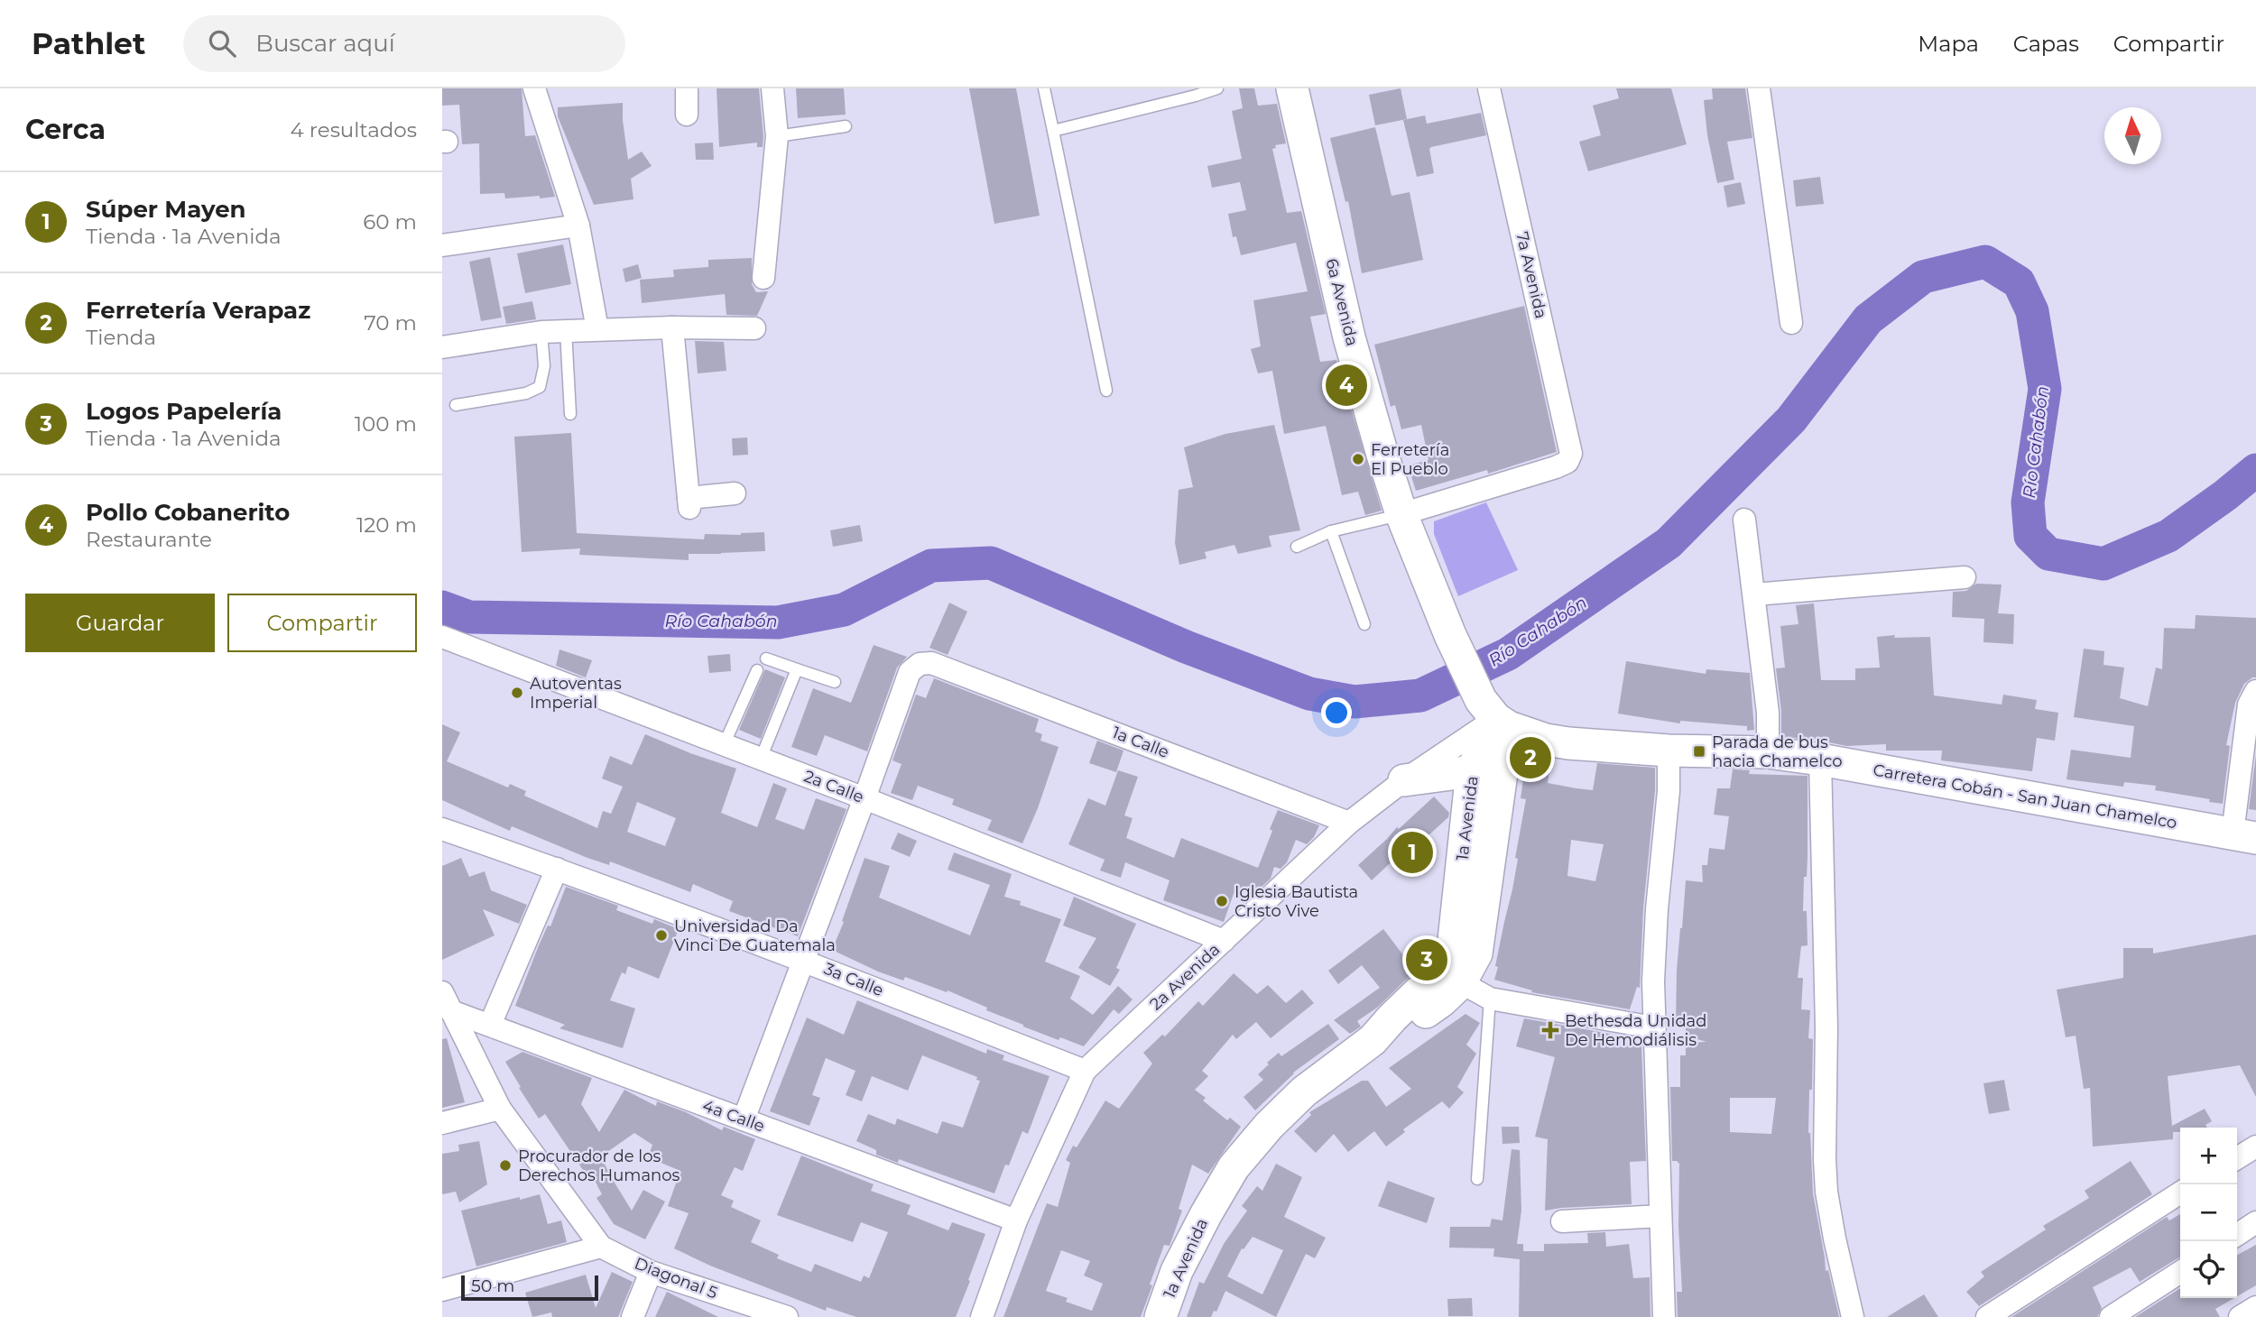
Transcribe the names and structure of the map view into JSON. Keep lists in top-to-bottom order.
{
  "streets": {
    "main road": ["6a Avenida", "Carretera Cobán - San Juan Chamelco", "1a Avenida"],
    "street": [
      "7a Avenida",
      "1a Calle",
      "2a Calle",
      "2a Avenida",
      "3a Calle",
      "4a Calle",
      "Diagonal 5"
    ]
  },
  "crossings": [
    ["7a Avenida", "6a Avenida"],
    ["6a Avenida", "Carretera Cobán - San Juan Chamelco"],
    ["6a Avenida", "1a Avenida"],
    ["6a Avenida", "2a Avenida"],
    ["1a Calle", "2a Calle"],
    ["1a Calle", "2a Avenida"],
    ["2a Calle", "2a Avenida"],
    ["Carretera Cobán - San Juan Chamelco", "1a Avenida"],
    ["Carretera Cobán - San Juan Chamelco", "2a Avenida"],
    ["1a Avenida", "2a Avenida"],
    ["2a Avenida", "3a Calle"],
    ["2a Avenida", "4a Calle"],
    ["4a Calle", "Diagonal 5"]
  ],
  "water": ["Río Cahabón"],
  "places": {
    "other": [
      "Ferretería El Pueblo",
      "Autoventas Imperial",
      "Iglesia Bautista Cristo Vive",
      "Universidad Da Vinci De Guatemala",
      "Procurador de los Derechos Humanos"
    ],
    "transit": ["Parada de bus hacia Chamelco"],
    "health": ["Bethesda Unidad De Hemodiálisis"]
  },
  "scale_bar": "50 m",
  "north": "top",
  "page": {
    "header": "Pathlet",
    "search": "Buscar aquí",
    "nav": ["Mapa", "Capas", "Compartir"],
    "heading": ["Cerca", "4 resultados"],
    "list": [
      {
        "mark": "1",
        "name": "Súper Mayen",
        "note": "Tienda · 1a Avenida",
        "value": "60 m"
      },
      {
        "mark": "2",
        "name": "Ferretería Verapaz",
        "note": "Tienda",
        "value": "70 m"
      },
      {
        "mark": "3",
        "name": "Logos Papelería",
        "note": "Tienda · 1a Avenida",
        "value": "100 m"
      },
      {
        "mark": "4",
        "name": "Pollo Cobanerito",
        "note": "Restaurante",
        "value": "120 m"
      }
    ],
    "pins": [
      "4",
      "2",
      "1",
      "3"
    ],
    "buttons": ["Guardar", "Compartir"],
    "map_buttons": ["+", "−"],
    "scale": "50 m"
  }
}
